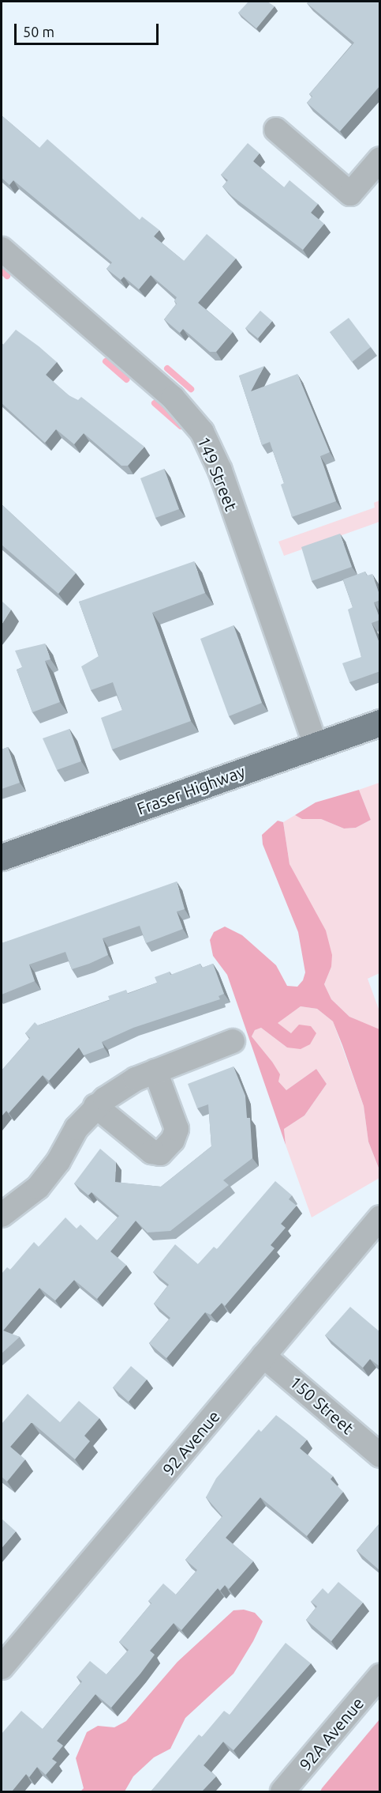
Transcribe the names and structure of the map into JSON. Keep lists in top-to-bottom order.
{
  "streets": {
    "main road": ["Fraser Highway"],
    "street": [
      "149 Street",
      "150 Street",
      "92 Avenue",
      "92A Avenue"
    ]
  },
  "crossings": [
    ["149 Street", "Fraser Highway"],
    ["150 Street", "92 Avenue"]
  ],
  "scale_bar": "50 m"
}
